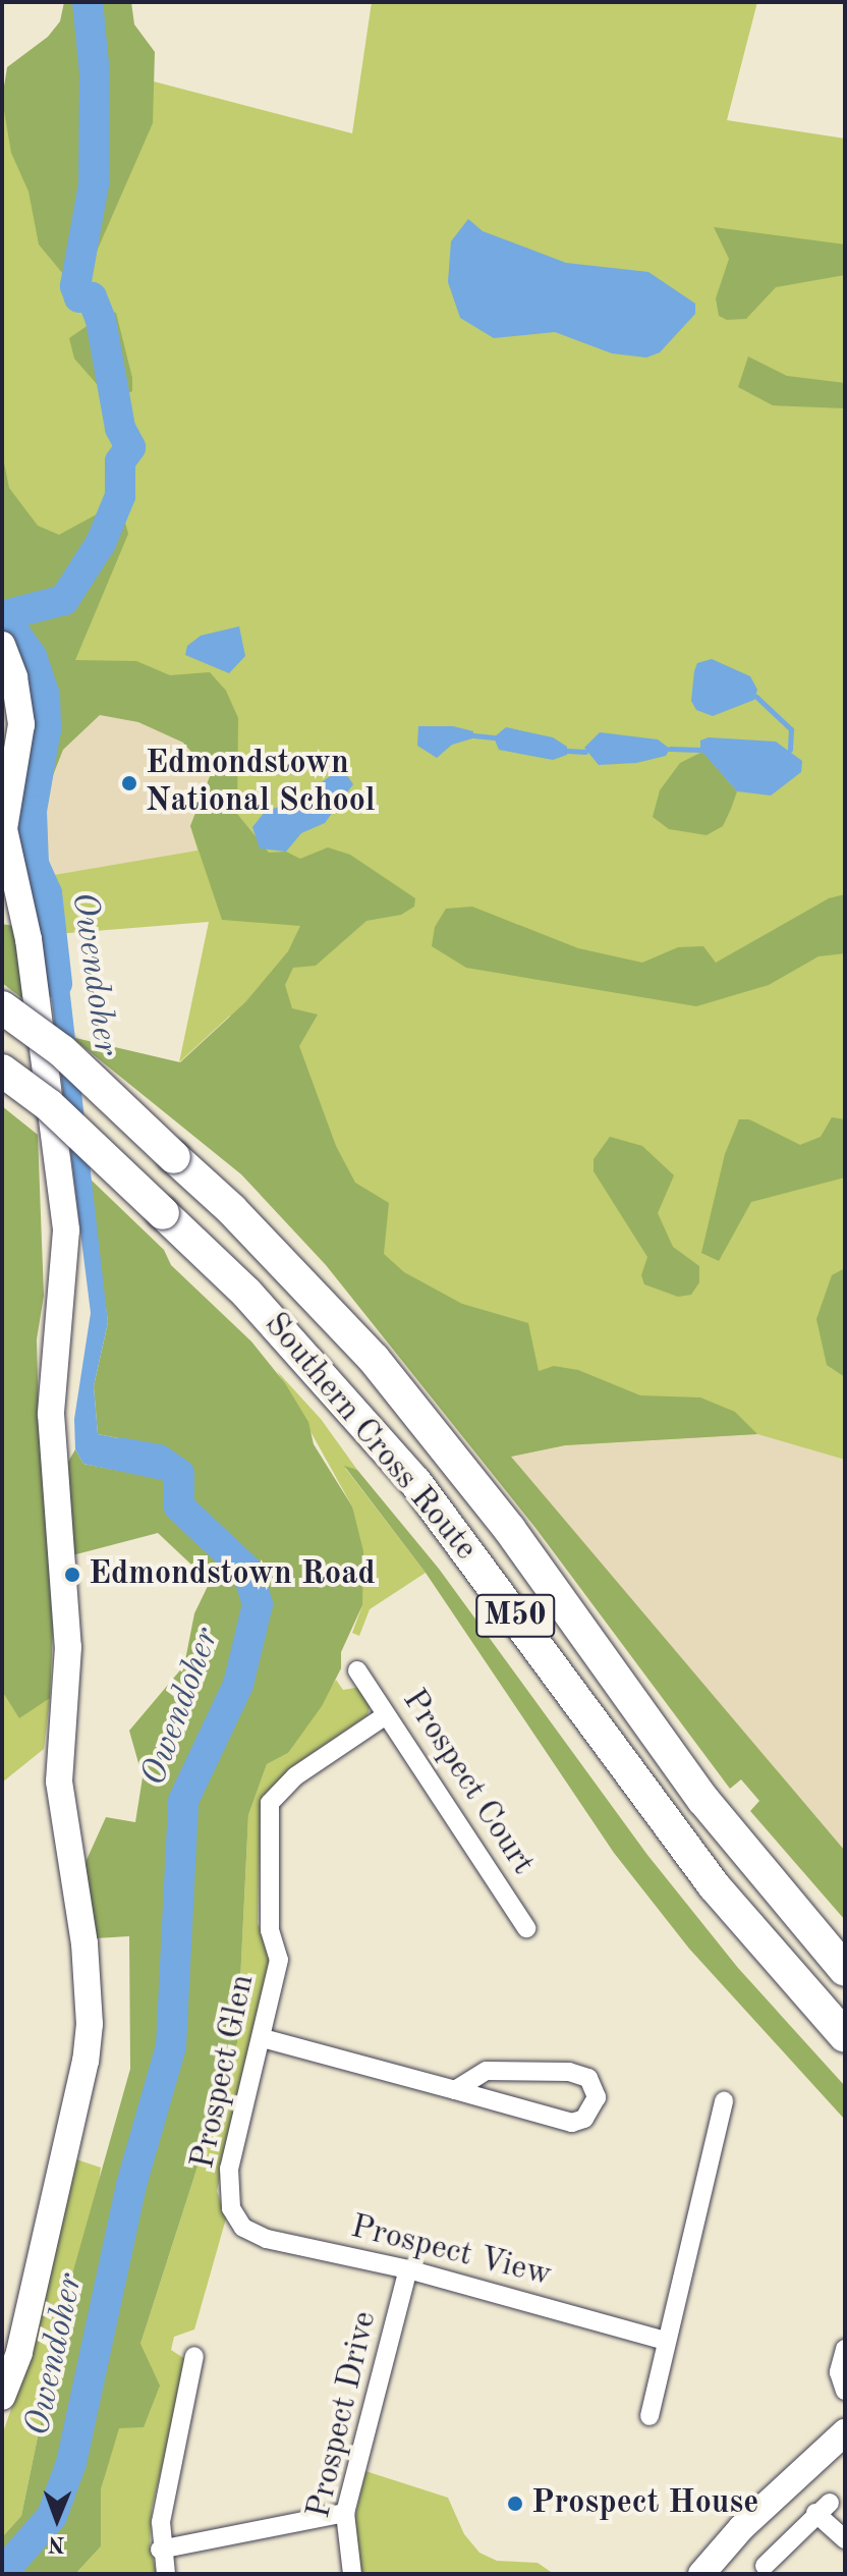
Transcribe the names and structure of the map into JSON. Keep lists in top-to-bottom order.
{
  "streets": {
    "highway": ["Southern Cross Route", "M50"],
    "street": [
      "Prospect Court",
      "Prospect Glen",
      "Prospect View",
      "Prospect Drive"
    ]
  },
  "crossings": [
    ["Prospect Court", "Prospect Glen"],
    ["Prospect Glen", "Prospect View"],
    ["Prospect View", "Prospect Drive"]
  ],
  "water": ["Owendoher"],
  "places": ["Edmondstown National School", "Edmondstown Road", "Prospect House"],
  "north": "bottom"
}
